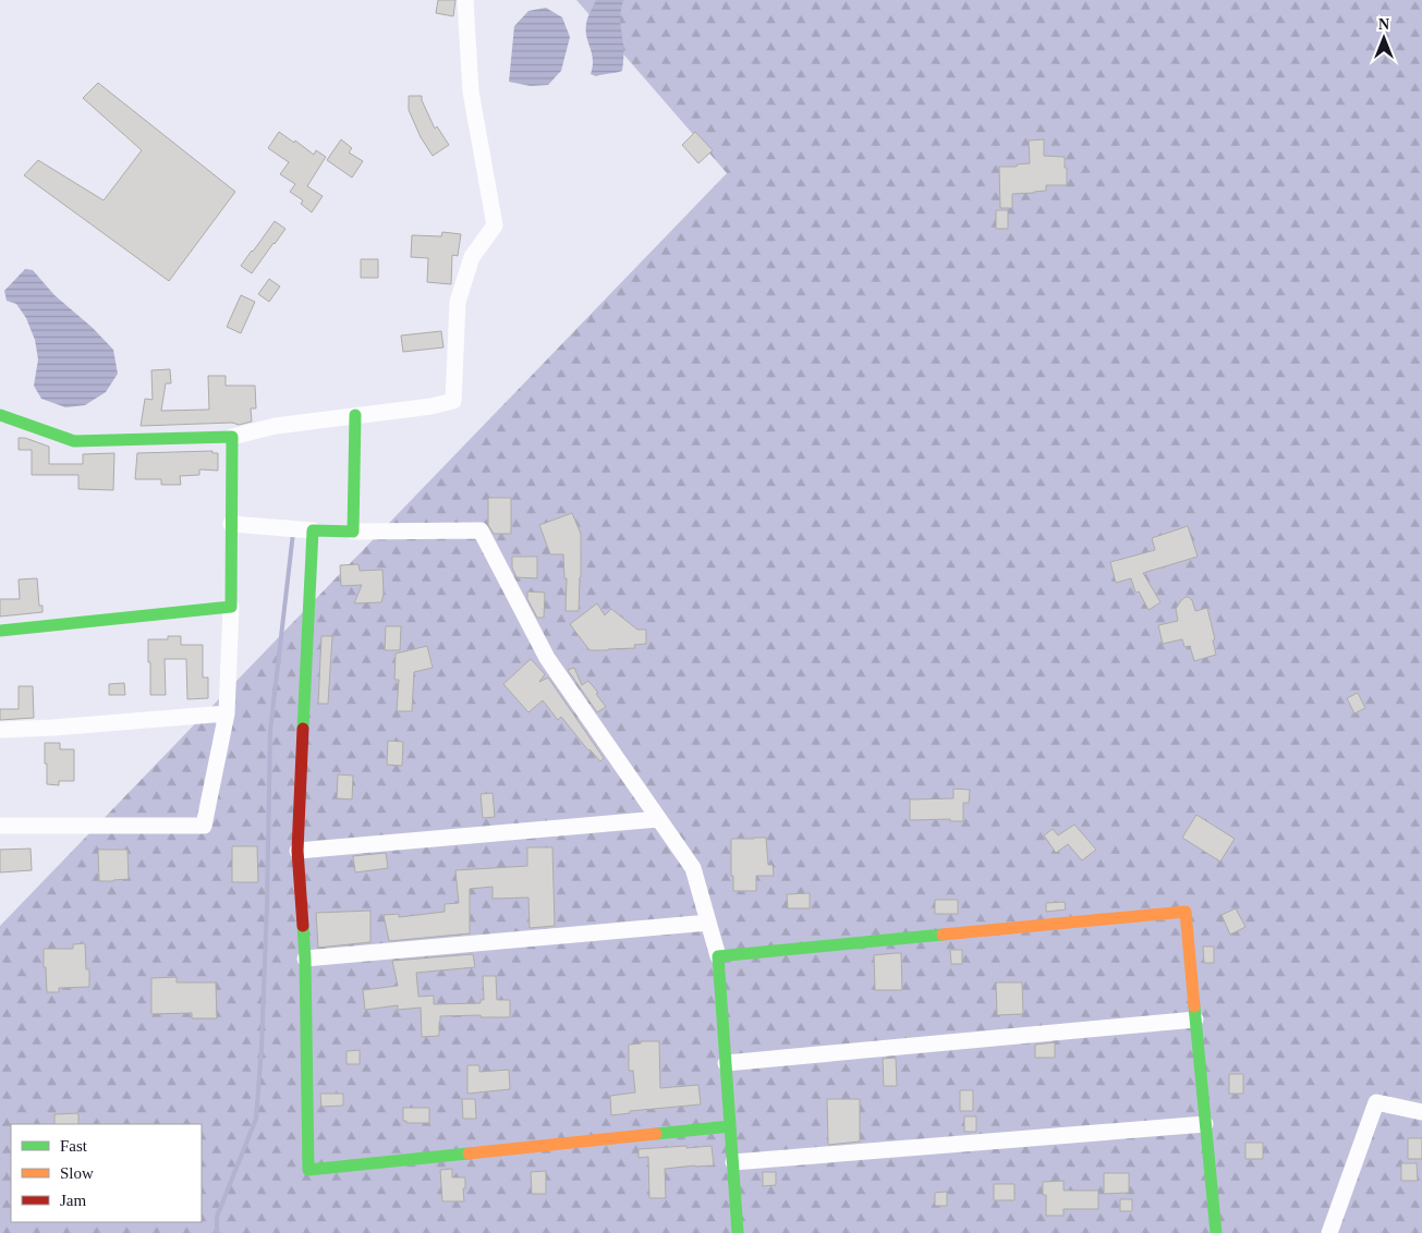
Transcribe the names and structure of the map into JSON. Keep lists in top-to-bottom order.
{
  "legend": ["Fast", "Slow", "Jam"],
  "north": "top"
}
